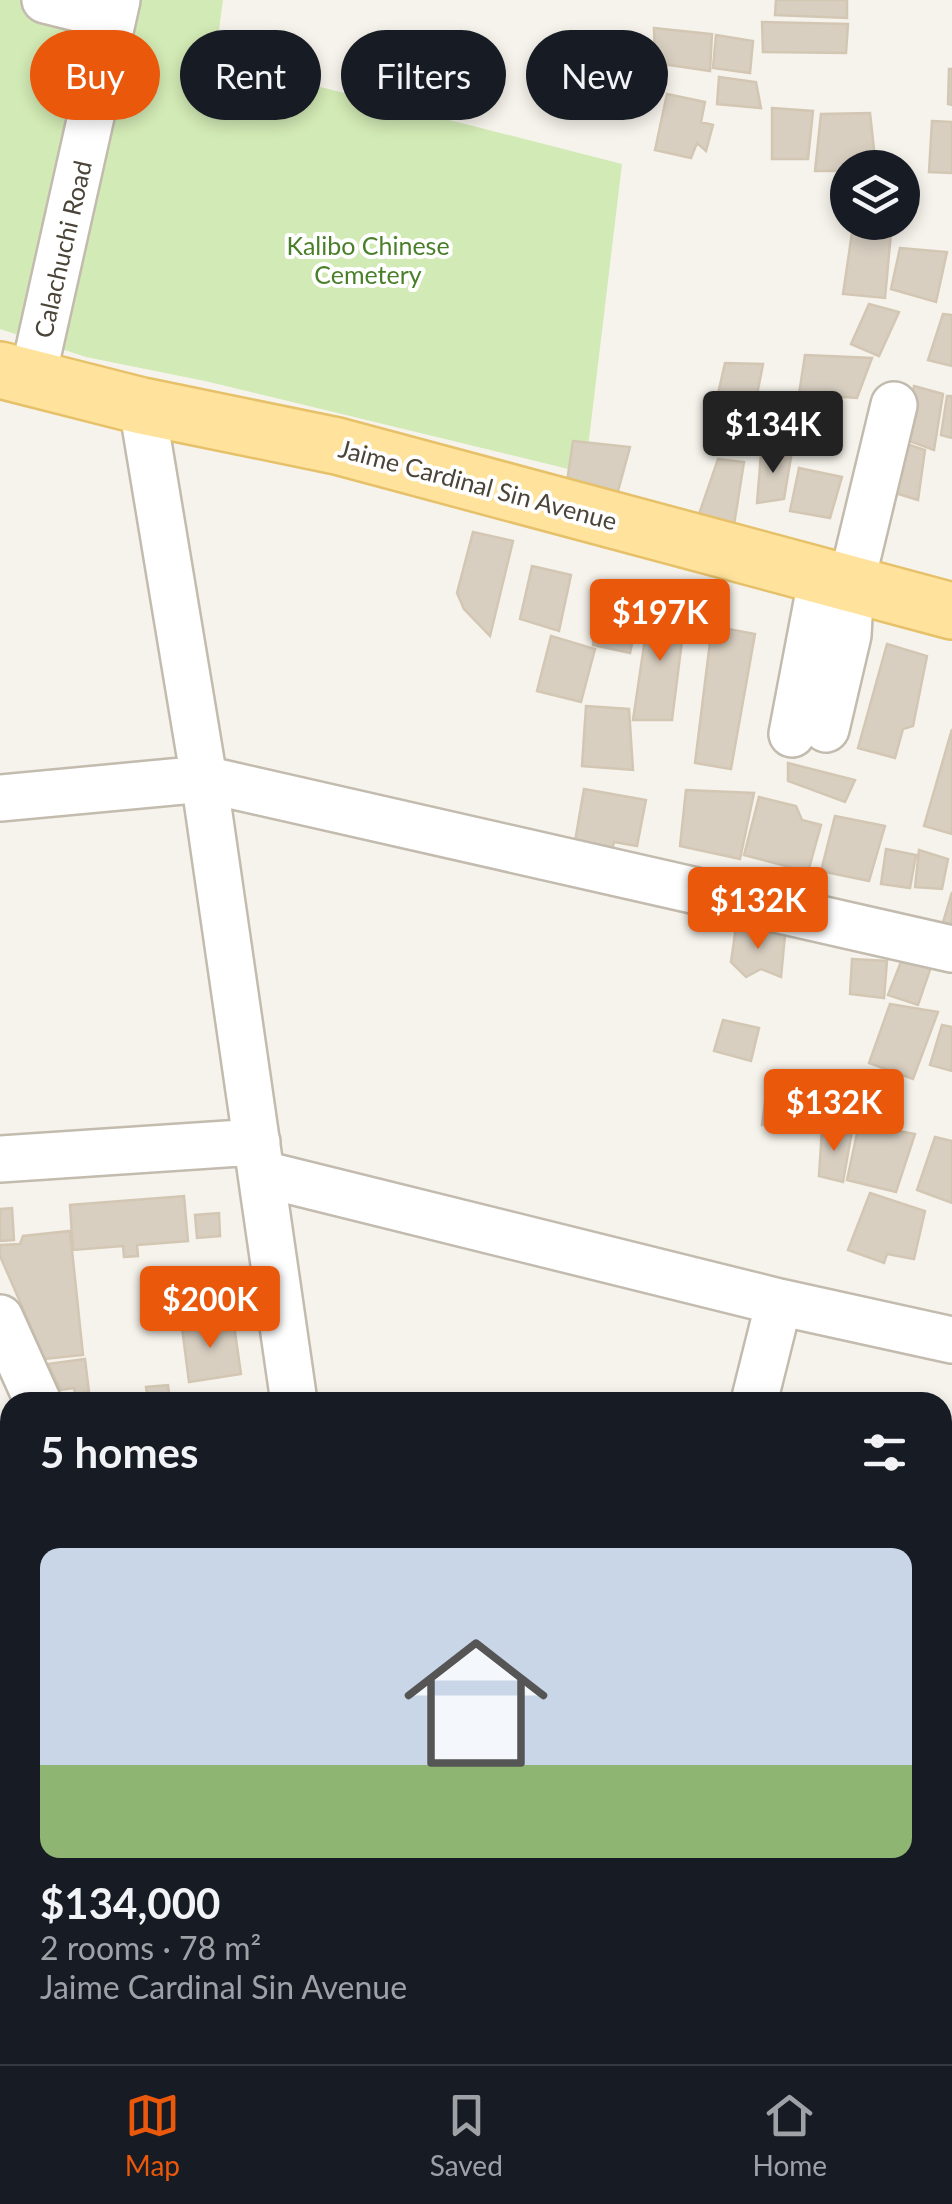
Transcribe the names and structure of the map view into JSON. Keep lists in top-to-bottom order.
{
  "streets": {
    "main road": ["Jaime Cardinal Sin Avenue"],
    "street": ["Calachuchi Road"]
  },
  "crossings": [
    ["Calachuchi Road", "Jaime Cardinal Sin Avenue"]
  ],
  "parks": ["Kalibo Chinese Cemetery"],
  "page": {
    "chip": [
      "Buy",
      "Rent",
      "Filters",
      "New"
    ],
    "price": [
      "$134K",
      "$197K",
      "$132K",
      "$132K",
      "$200K"
    ],
    "heading": "5 homes",
    "list": [
      {
        "name": "$134,000",
        "note": "2 rooms · 78 m² · Jaime Cardinal Sin Avenue"
      }
    ],
    "tabs": ["Map", "Saved", "Home"]
  }
}
